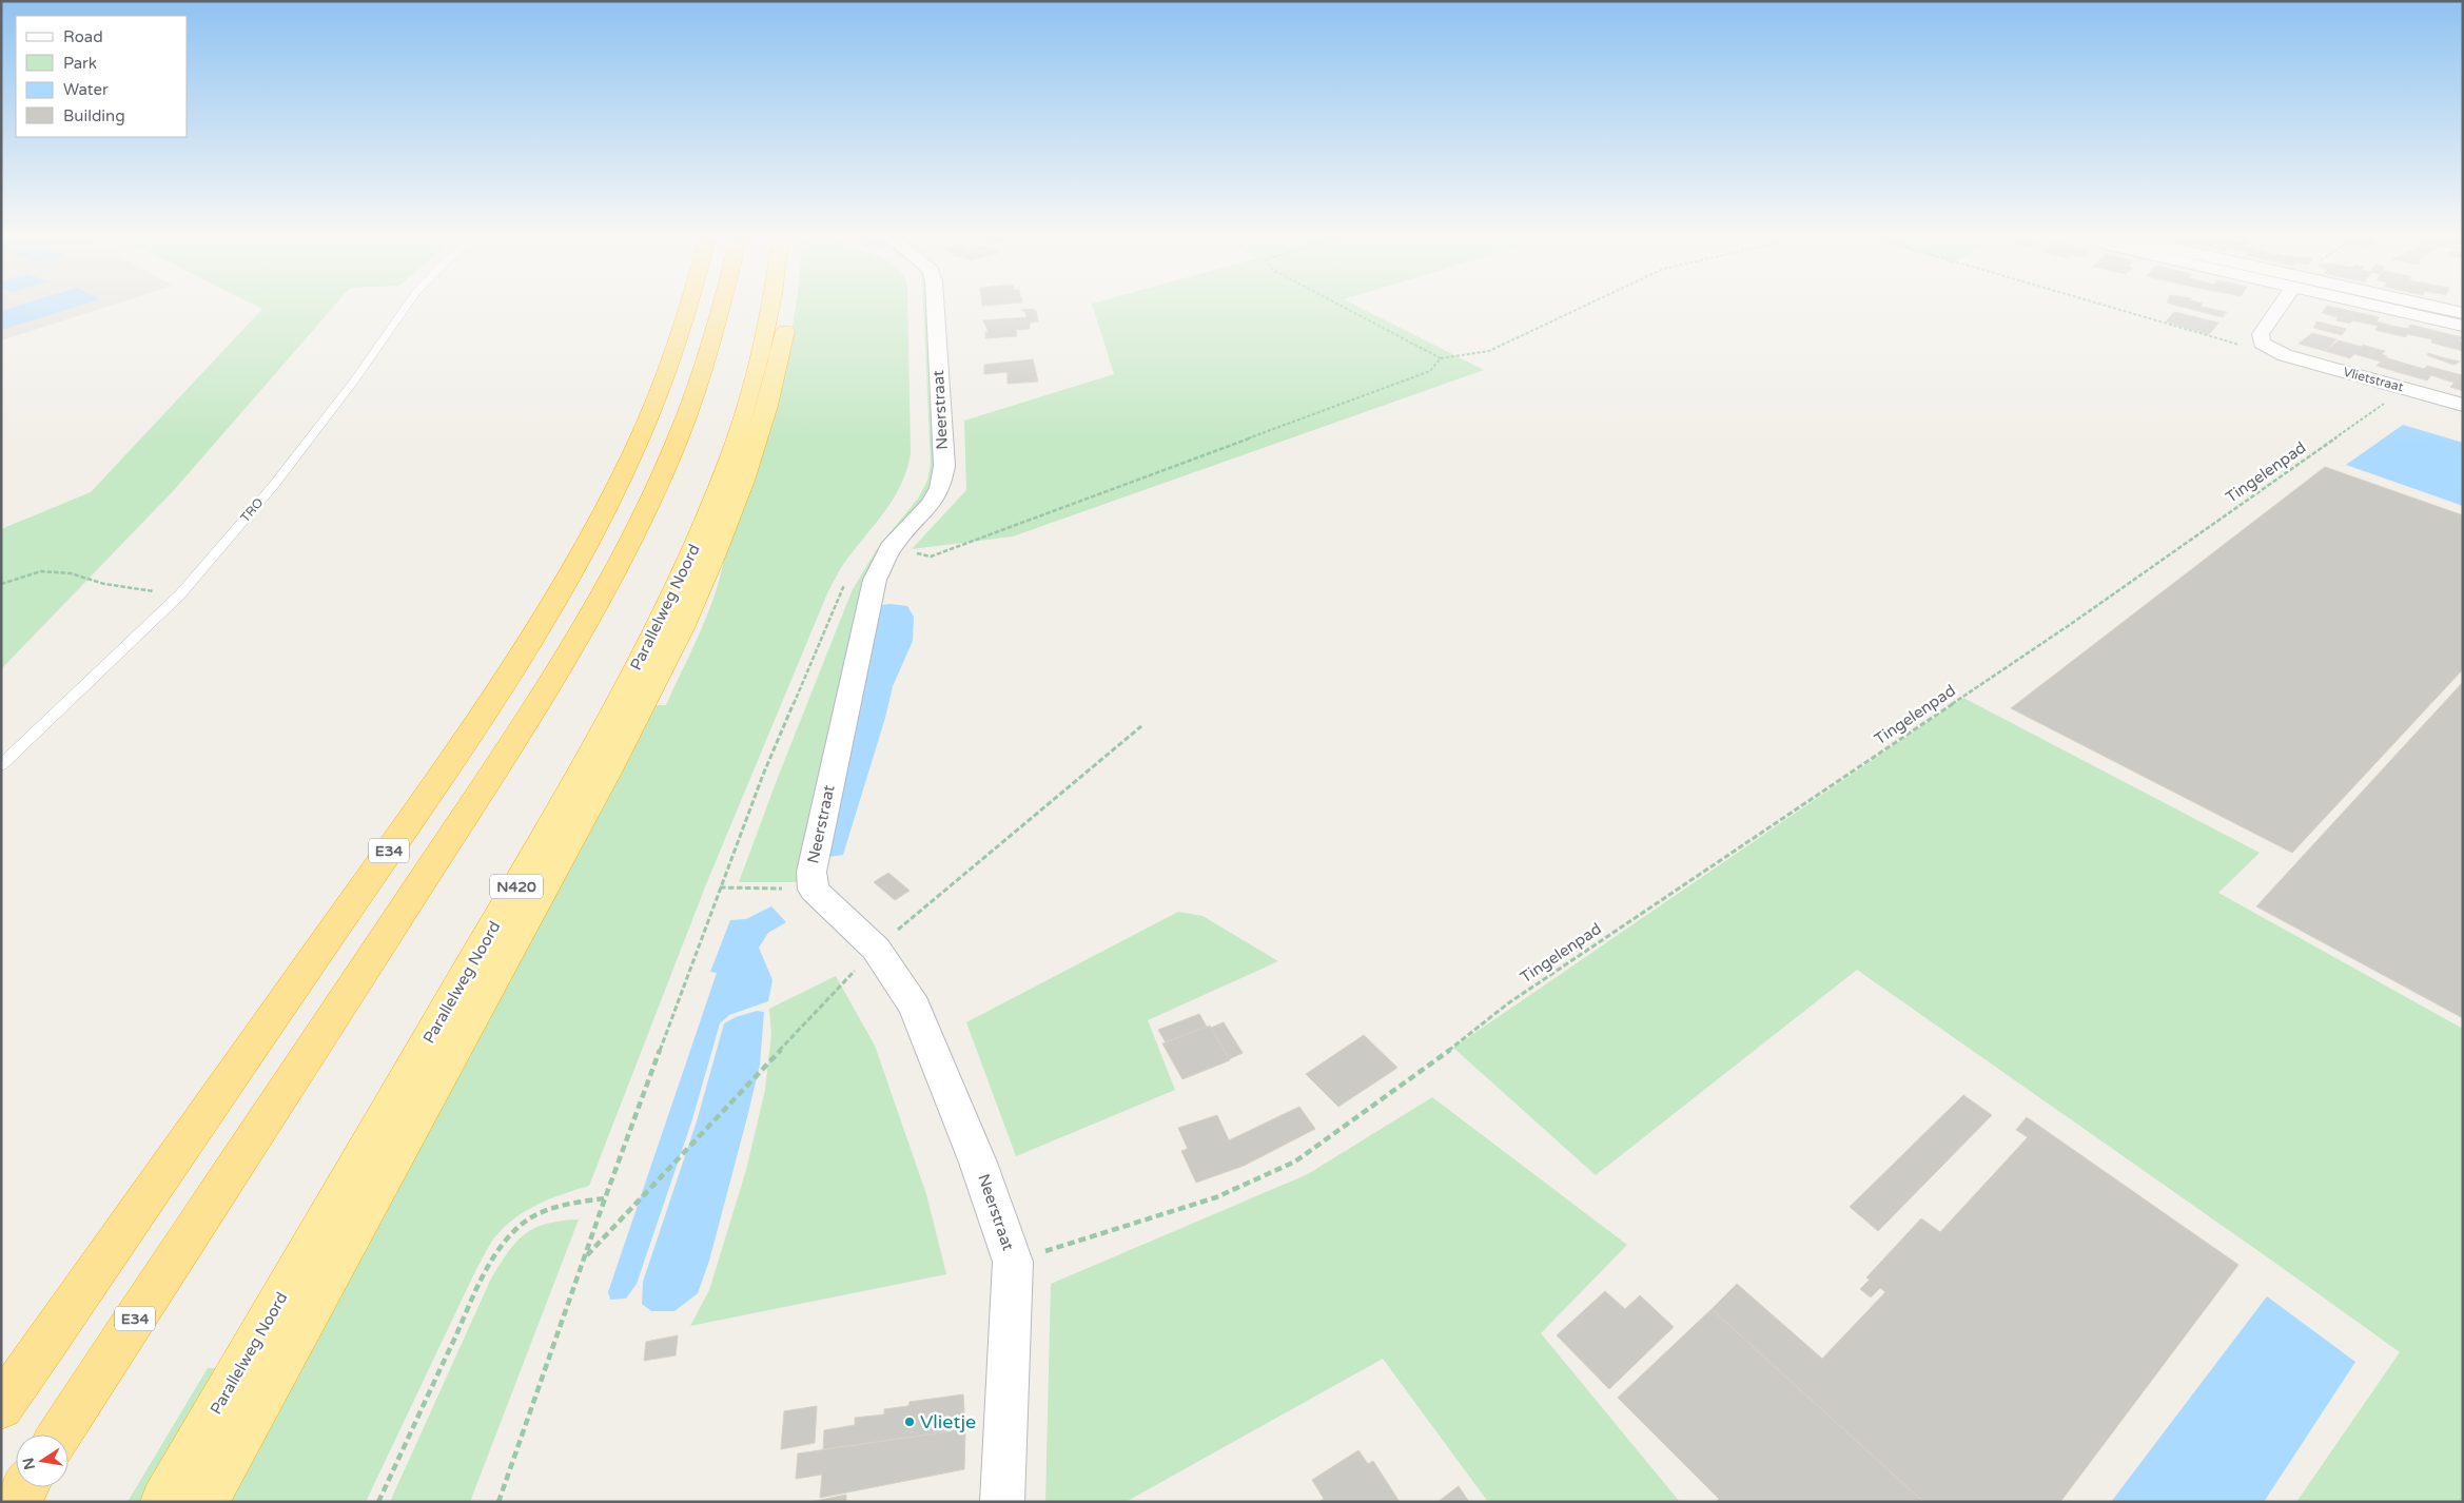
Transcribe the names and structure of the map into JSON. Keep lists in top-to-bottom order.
{
  "streets": {
    "highway": ["Parallelweg Noord", "E34", "N420"],
    "street": ["Vlietstraat", "Neerstraat"],
    "lane": ["TRO"],
    "path": ["Tingelenpad"]
  },
  "crossings": [
    ["Vlietstraat", "Tingelenpad"],
    ["Neerstraat", "Tingelenpad"]
  ],
  "places": ["Vlietje"],
  "legend": [
    "Road",
    "Park",
    "Water",
    "Building"
  ],
  "north": "left"
}
